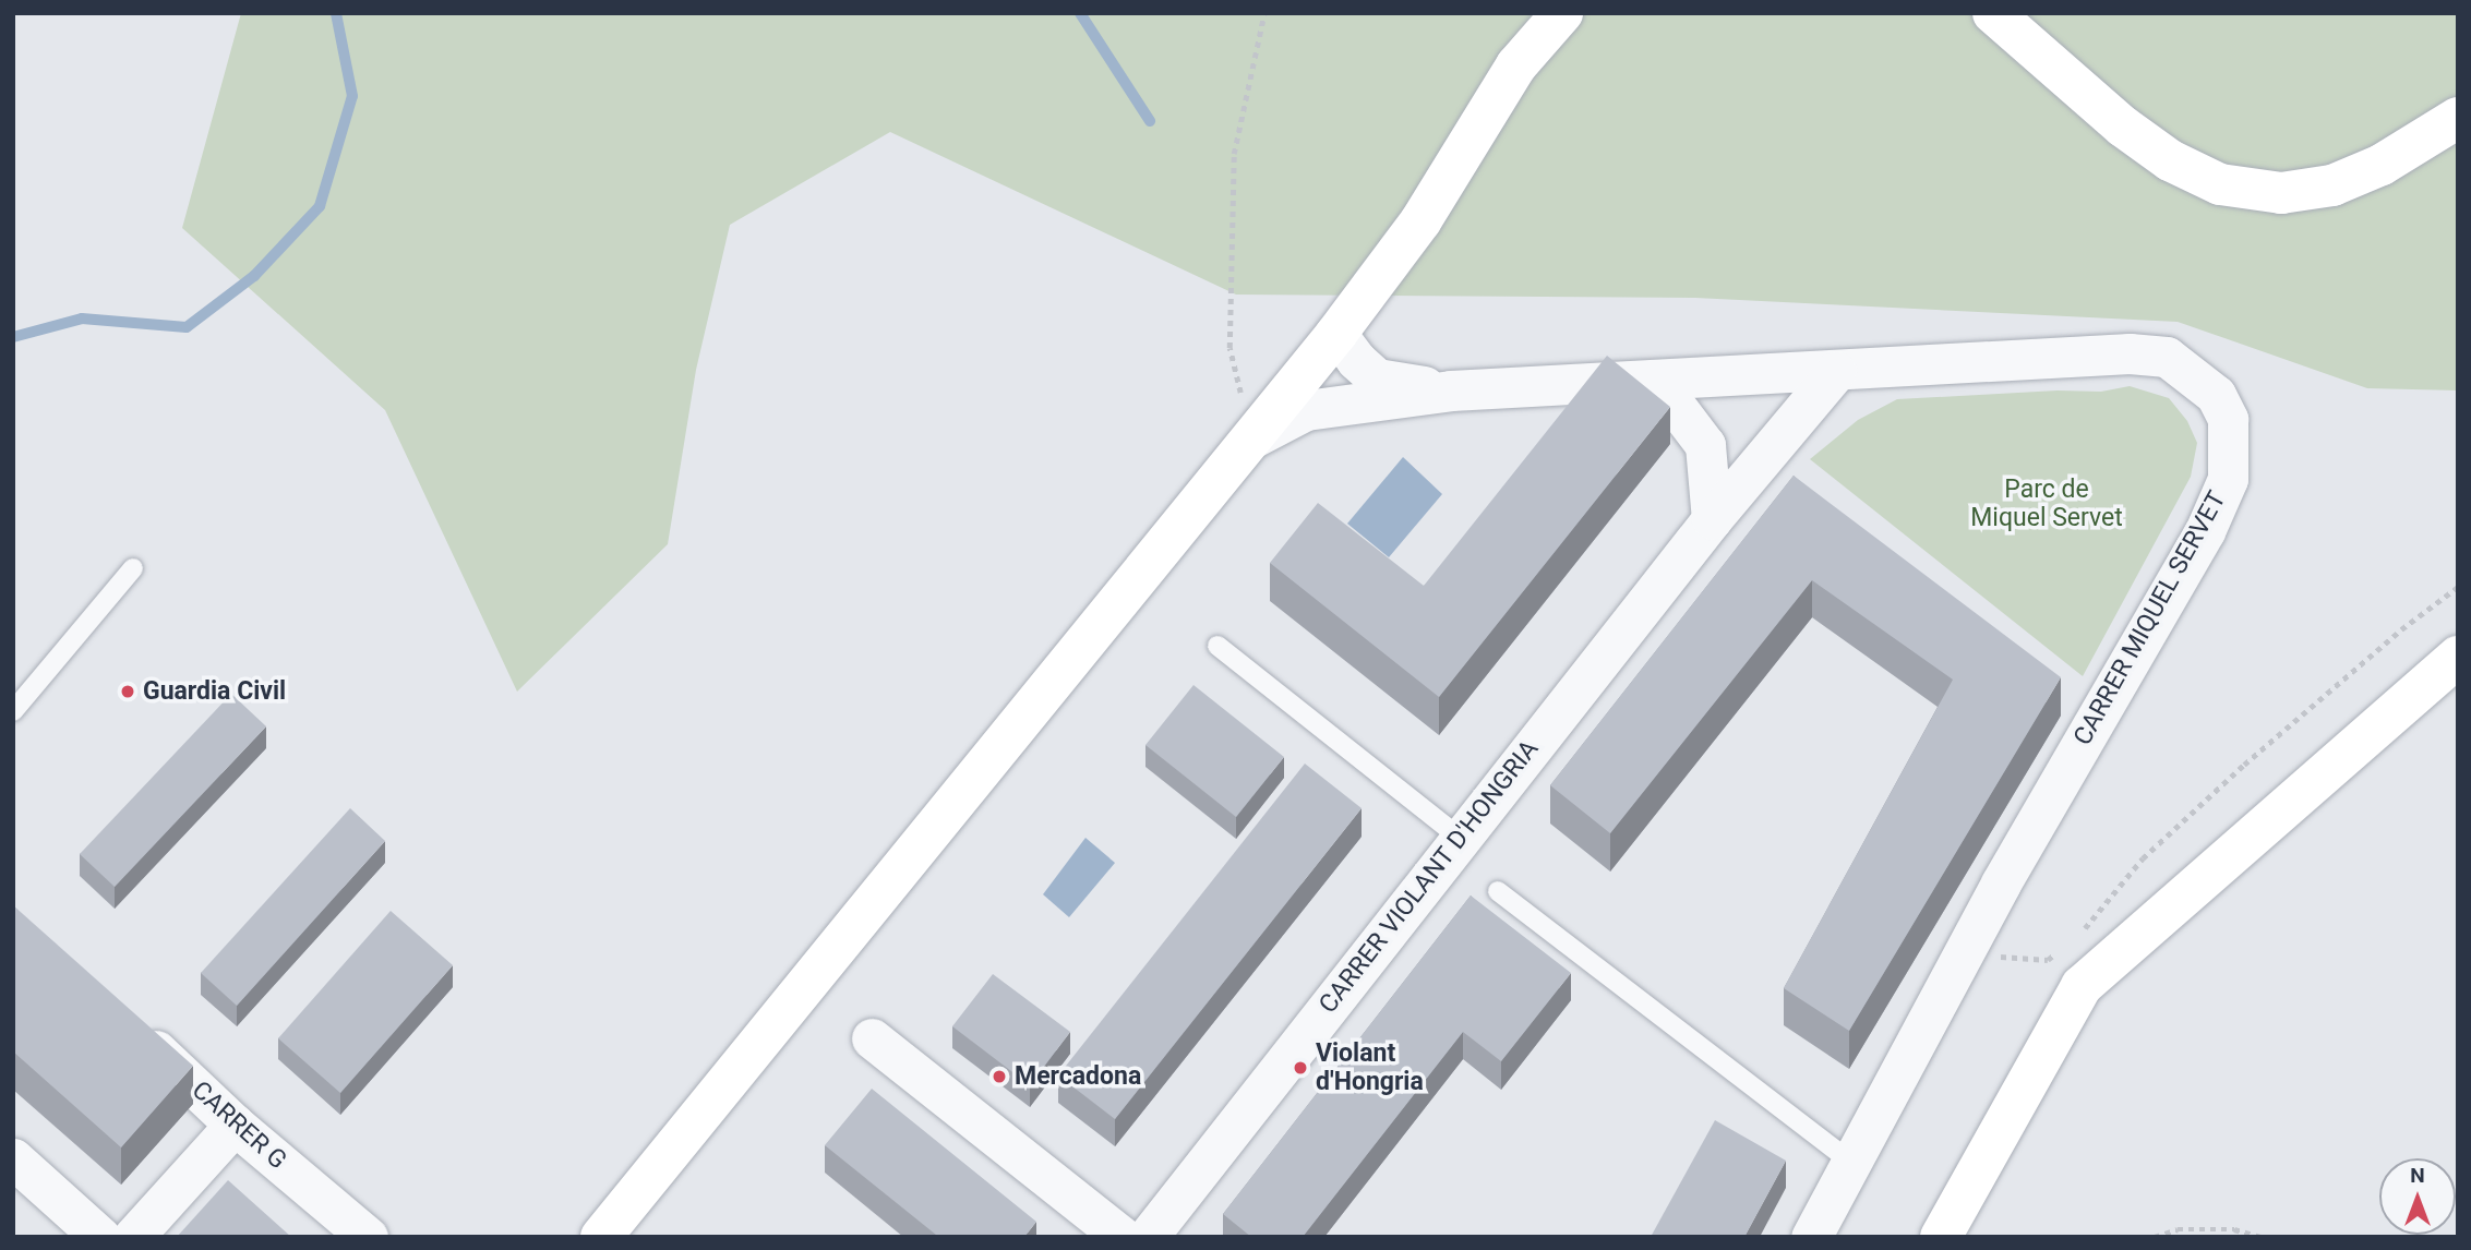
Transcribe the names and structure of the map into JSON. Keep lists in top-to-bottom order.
{
  "streets": {
    "street": ["CARRER MIQUEL SERVET", "CARRER VIOLANT D'HONGRIA", "CARRER G"]
  },
  "crossings": [
    ["CARRER MIQUEL SERVET", "CARRER VIOLANT D'HONGRIA"]
  ],
  "parks": ["Parc de Miquel Servet"],
  "places": ["Guardia Civil", "Violant d'Hongria", "Mercadona"],
  "north": "top"
}
